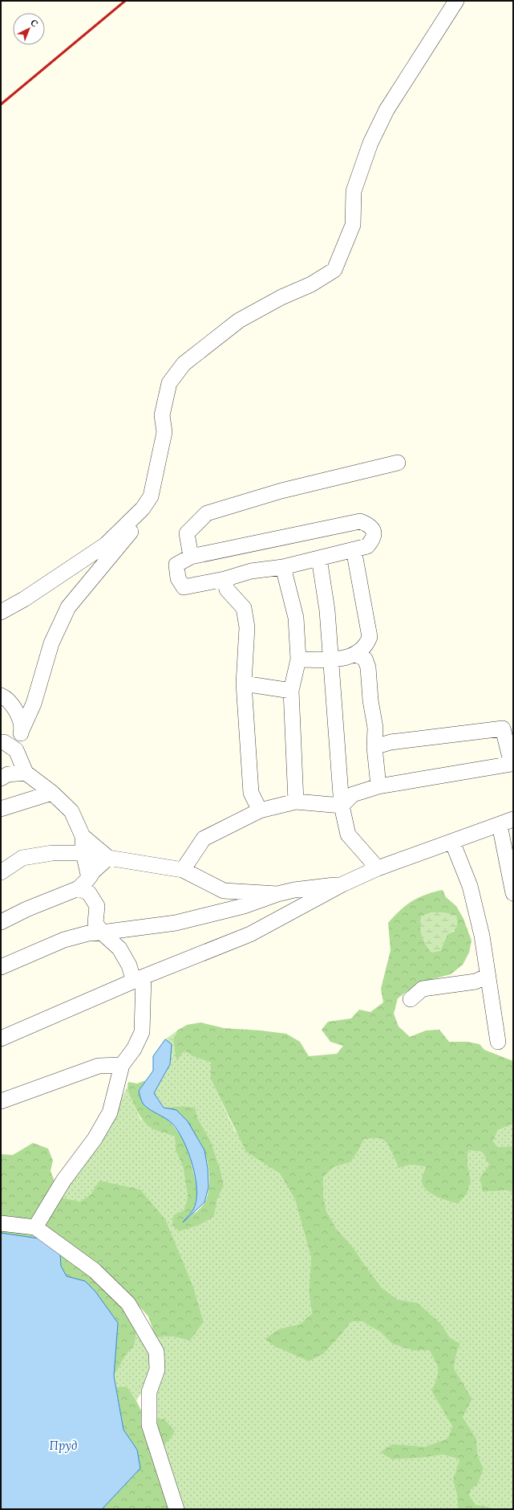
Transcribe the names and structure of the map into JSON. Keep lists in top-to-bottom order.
{
  "water": ["Пруд"],
  "north": "top right"
}
